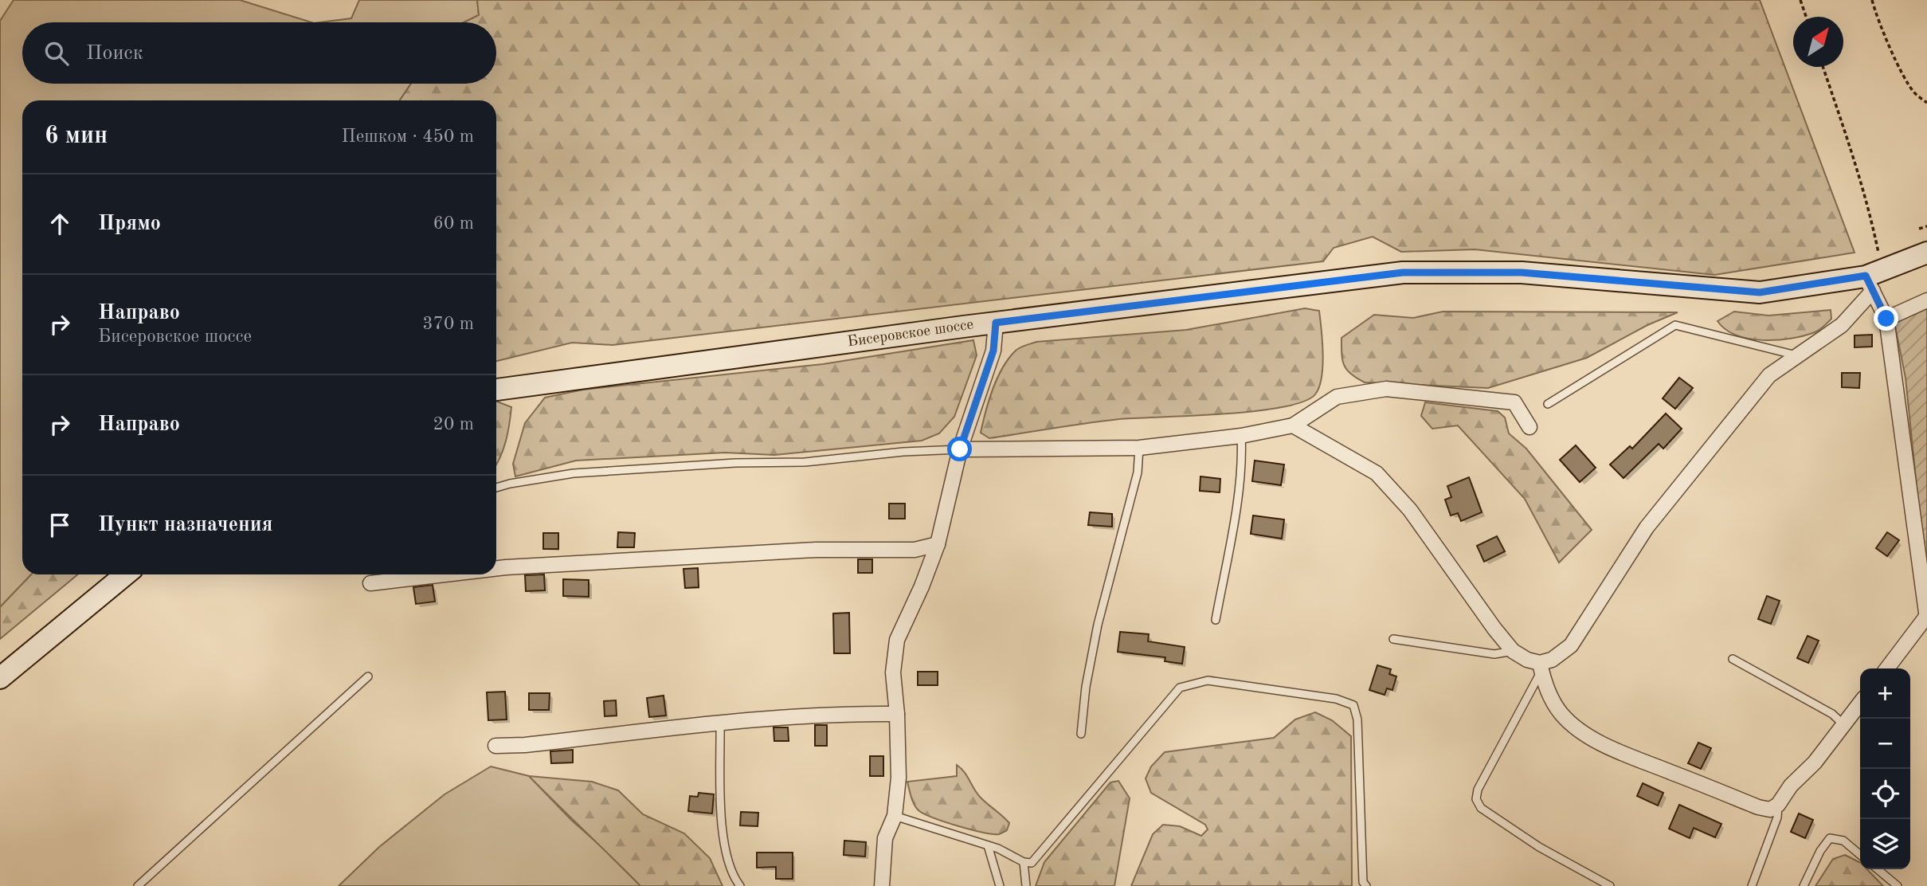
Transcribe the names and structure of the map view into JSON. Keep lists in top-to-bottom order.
{
  "streets": {
    "main road": ["Бисеровское шоссе"]
  },
  "north": "top right",
  "page": {
    "search": "Поиск",
    "heading": ["6 мин", "Пешком · 450 m"],
    "list": [
      ["Прямо", "60 m"],
      ["Направо", "Бисеровское шоссе", "370 m"],
      ["Направо", "20 m"],
      "Пункт назначения"
    ],
    "map_buttons": ["+", "−"]
  }
}
